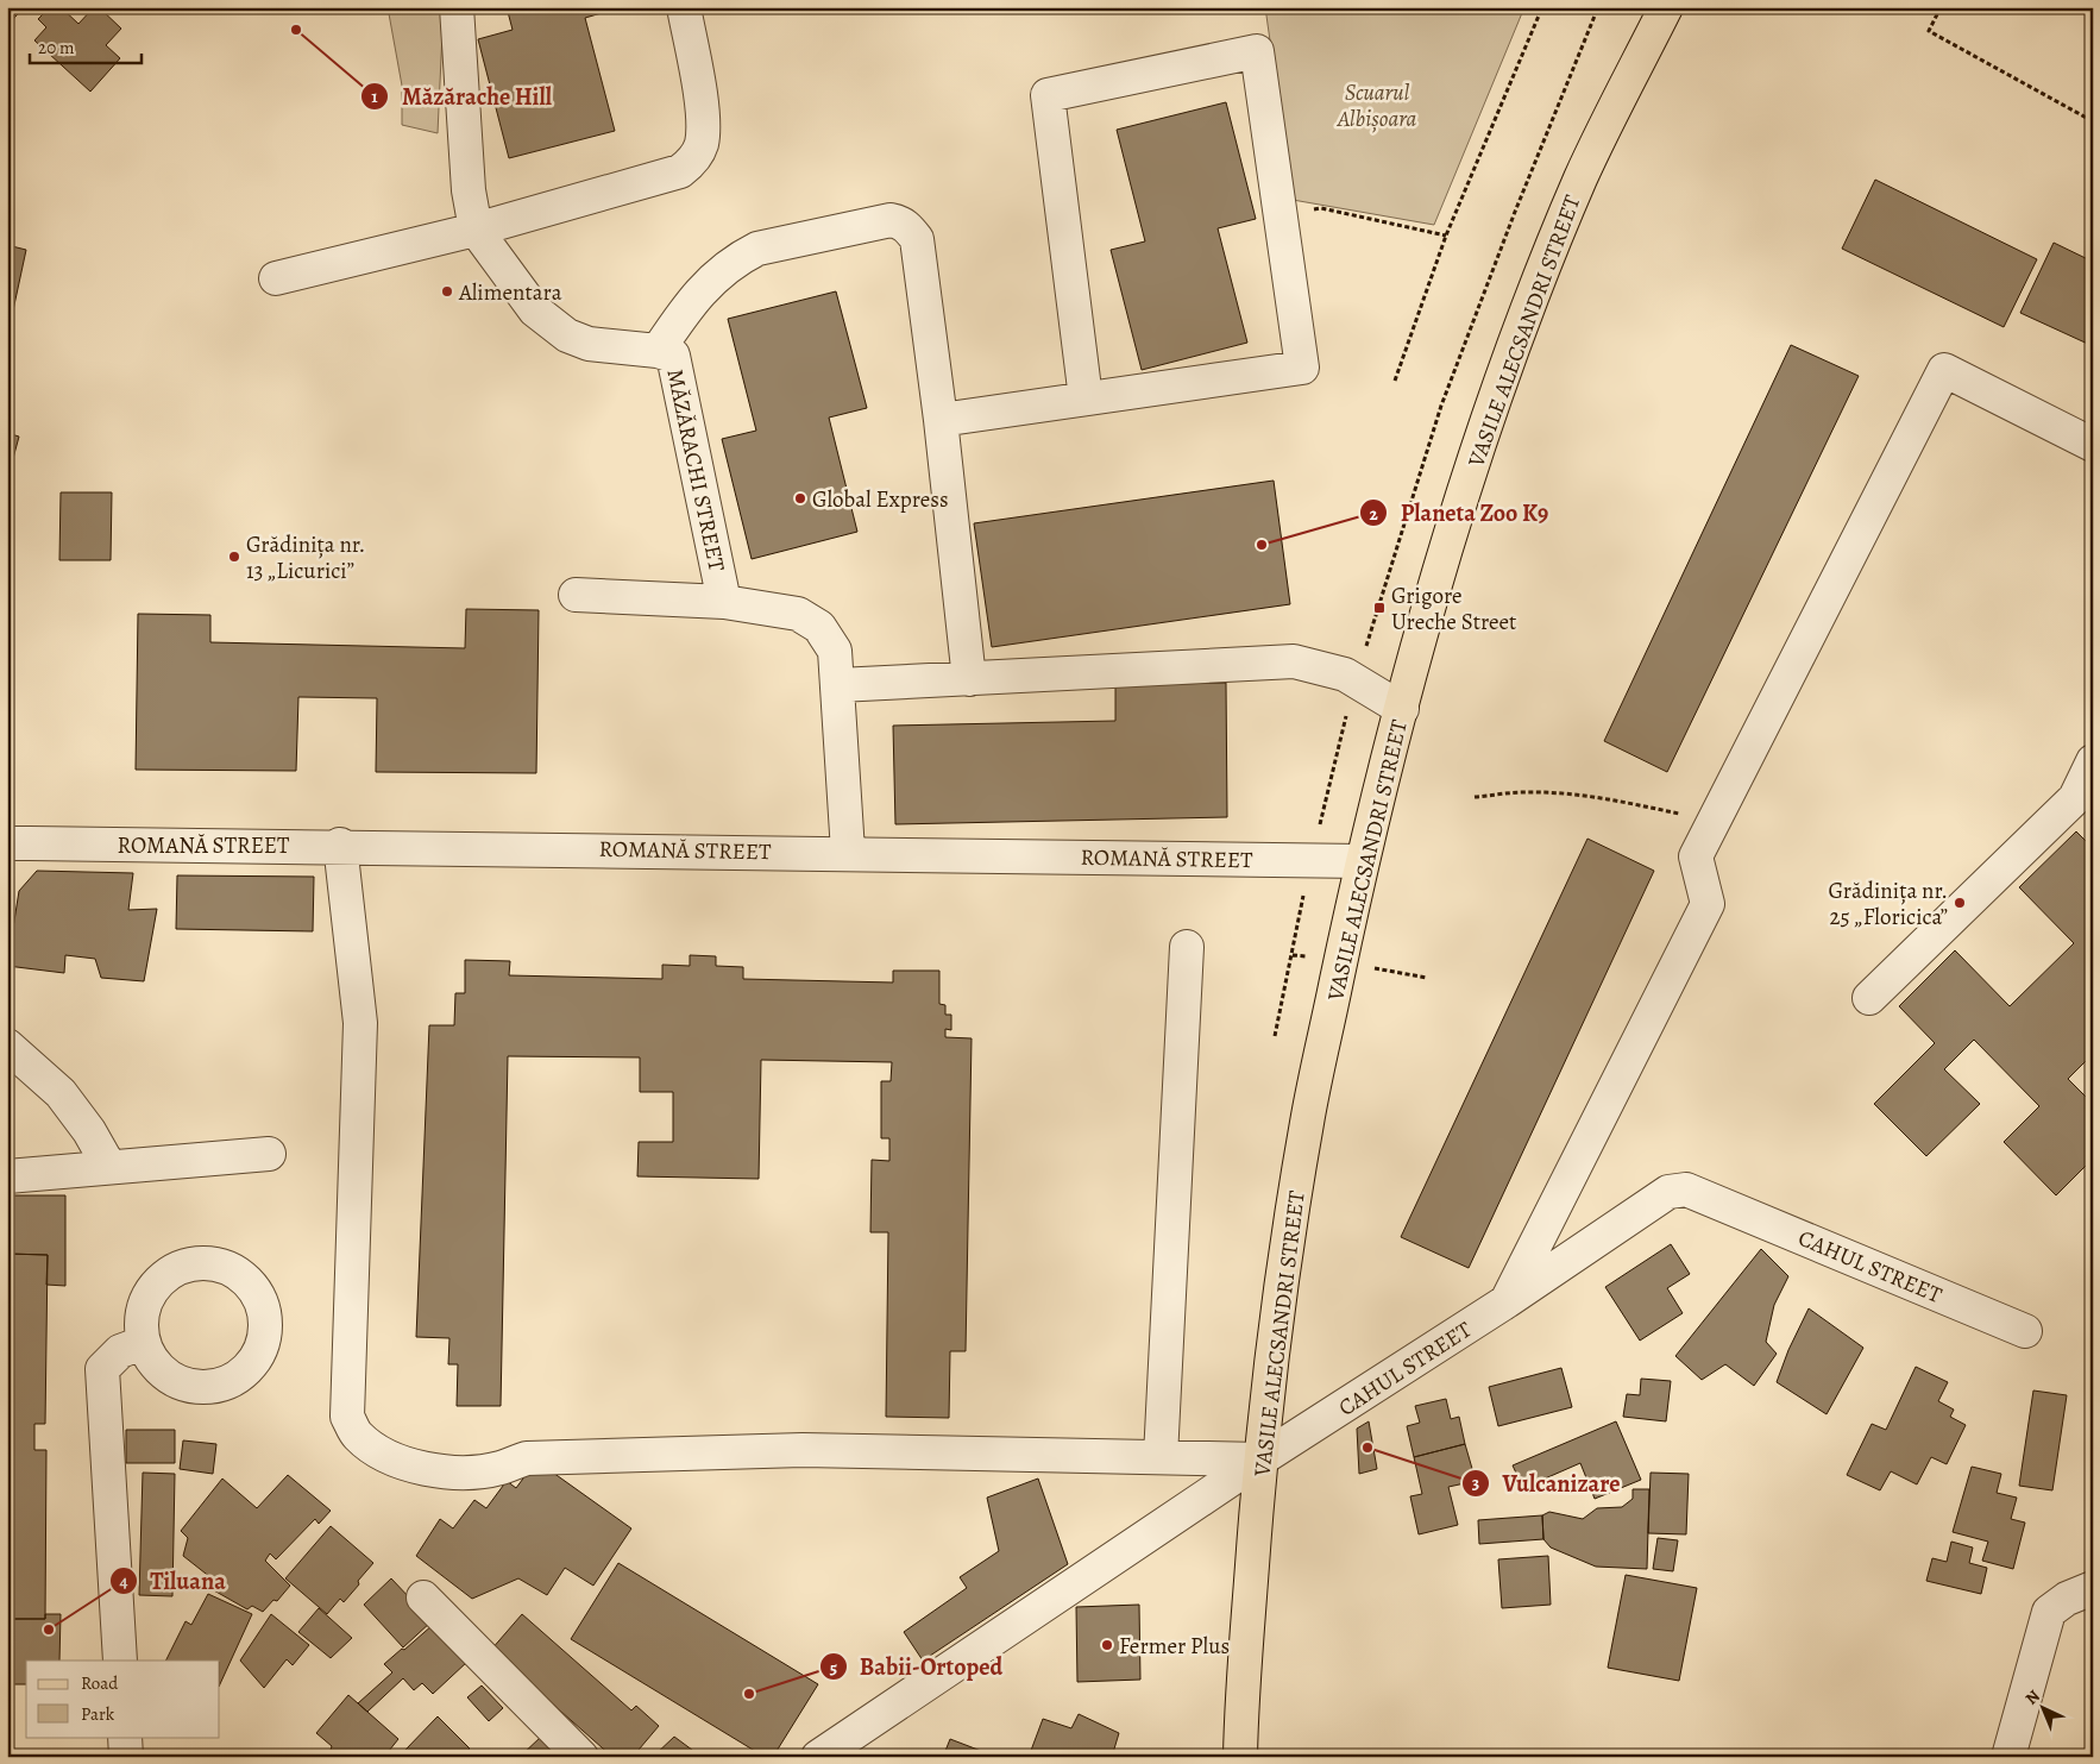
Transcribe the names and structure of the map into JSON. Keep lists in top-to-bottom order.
{
  "streets": {
    "main road": ["VASILE ALECSANDRI STREET"],
    "street": ["MĂZĂRACHI STREET", "ROMANĂ STREET", "CAHUL STREET"]
  },
  "crossings": [
    ["VASILE ALECSANDRI STREET", "ROMANĂ STREET"],
    ["VASILE ALECSANDRI STREET", "CAHUL STREET"],
    ["MĂZĂRACHI STREET", "ROMANĂ STREET"]
  ],
  "parks": ["Scuarul Albișoara"],
  "places": {
    "other": [
      "Măzărache Hill",
      "Alimentara",
      "Global Express",
      "Planeta Zoo K9",
      "Grădinița nr. 13 „Licurici”",
      "Grădinița nr. 25 „Floricica”",
      "Vulcanizare",
      "Tiluana",
      "Fermer Plus",
      "Babii-Ortoped"
    ],
    "transit": ["Grigore Ureche Street"]
  },
  "legend": ["Road", "Park"],
  "scale_bar": "20 m",
  "north": "top left"
}
